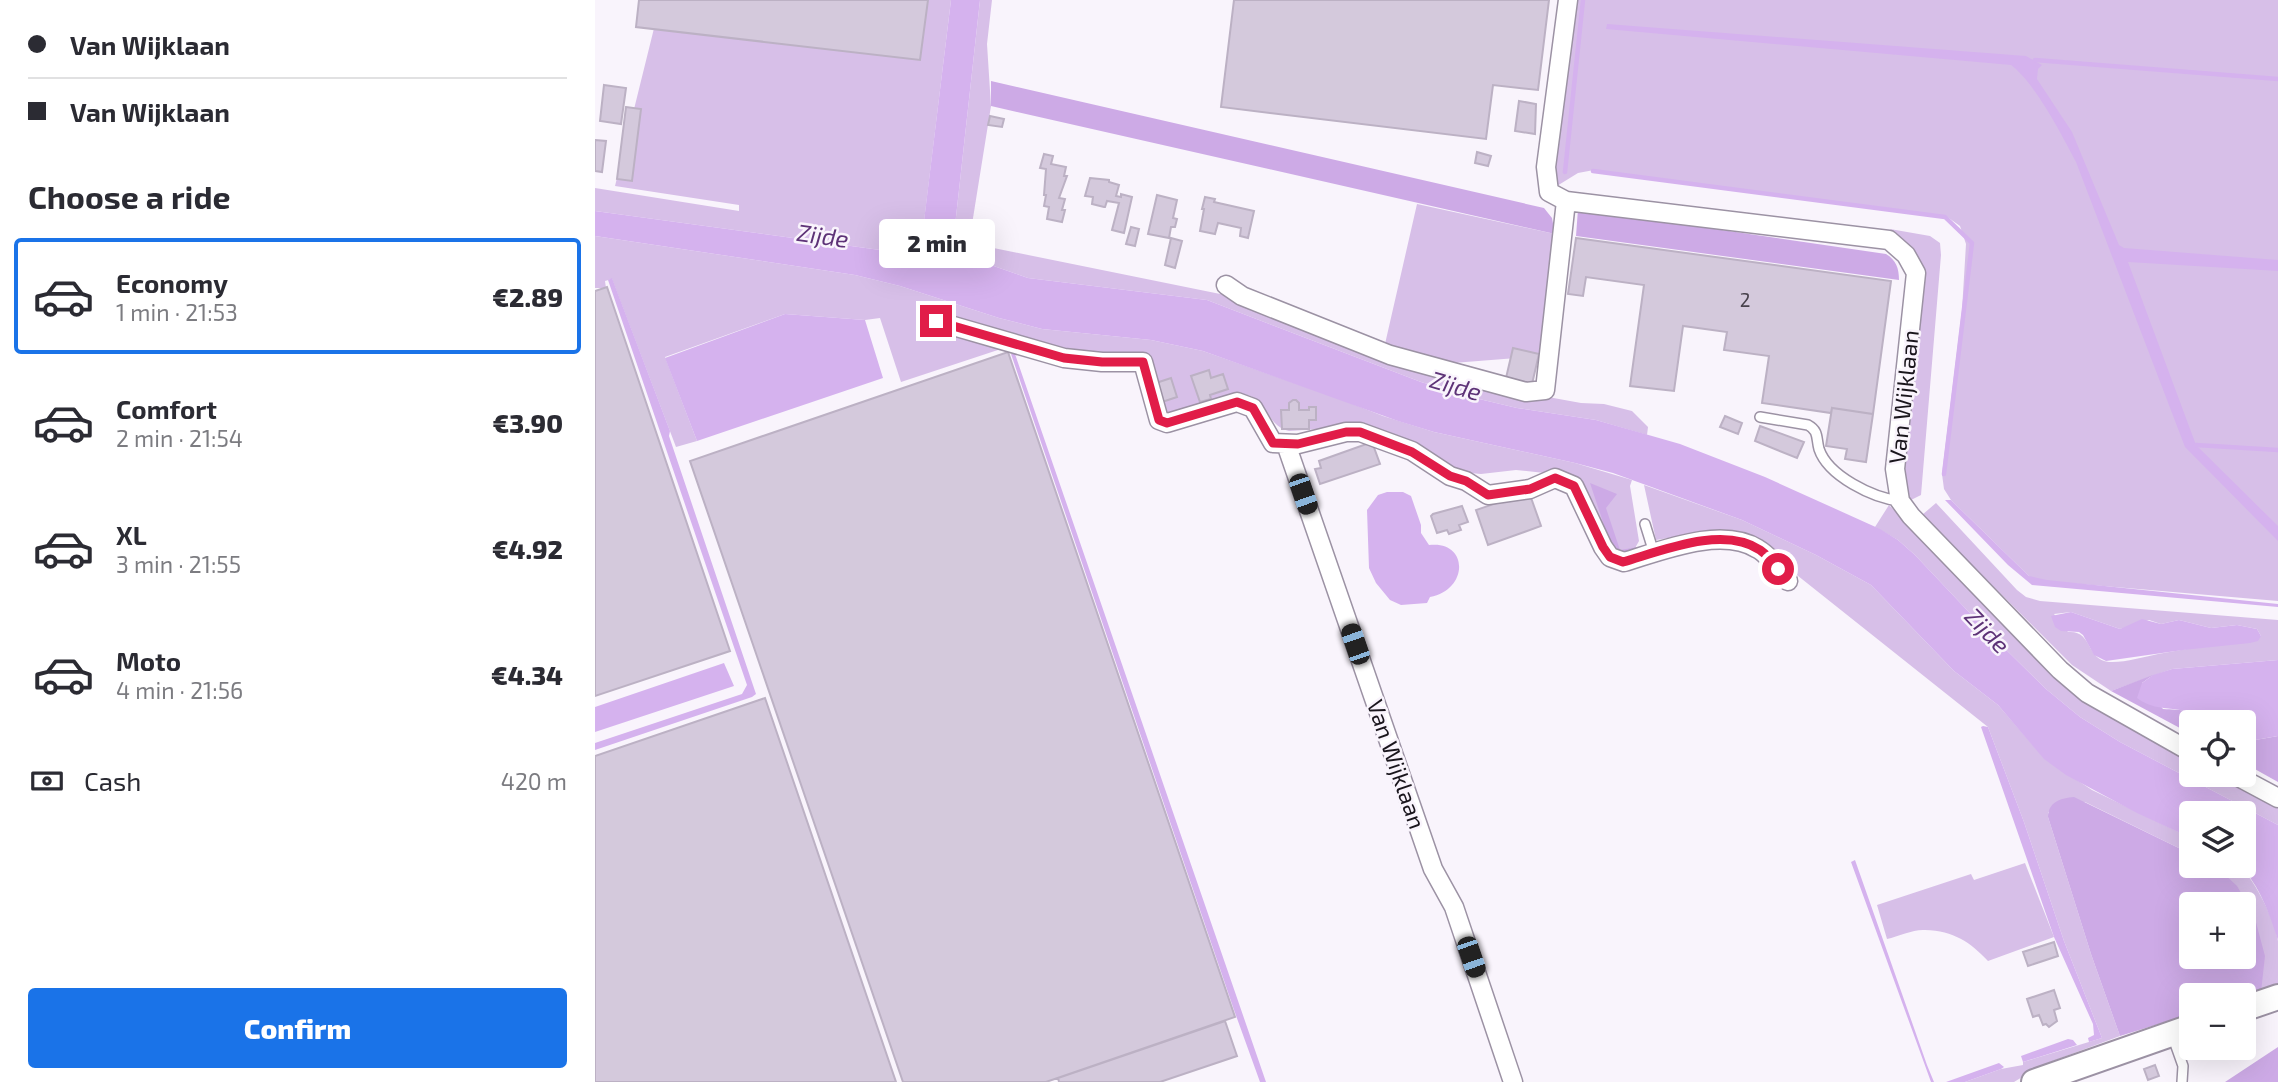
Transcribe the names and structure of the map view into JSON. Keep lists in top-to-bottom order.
{
  "streets": {
    "street": ["Van Wijklaan"]
  },
  "water": ["Zijde"],
  "house_numbers": ["2"],
  "page": {
    "banner": ["Van Wijklaan", "Van Wijklaan"],
    "heading": "Choose a ride",
    "bubble": "2 min",
    "list": [
      {
        "name": "Economy",
        "note": "1 min · 21:53",
        "value": "€2.89"
      },
      {
        "name": "Comfort",
        "note": "2 min · 21:54",
        "value": "€3.90"
      },
      {
        "name": "XL",
        "note": "3 min · 21:55",
        "value": "€4.92"
      },
      {
        "name": "Moto",
        "note": "4 min · 21:56",
        "value": "€4.34"
      }
    ],
    "map_buttons": ["+", "−"],
    "pay": ["Cash", "420 m"],
    "buttons": "Confirm"
  }
}
